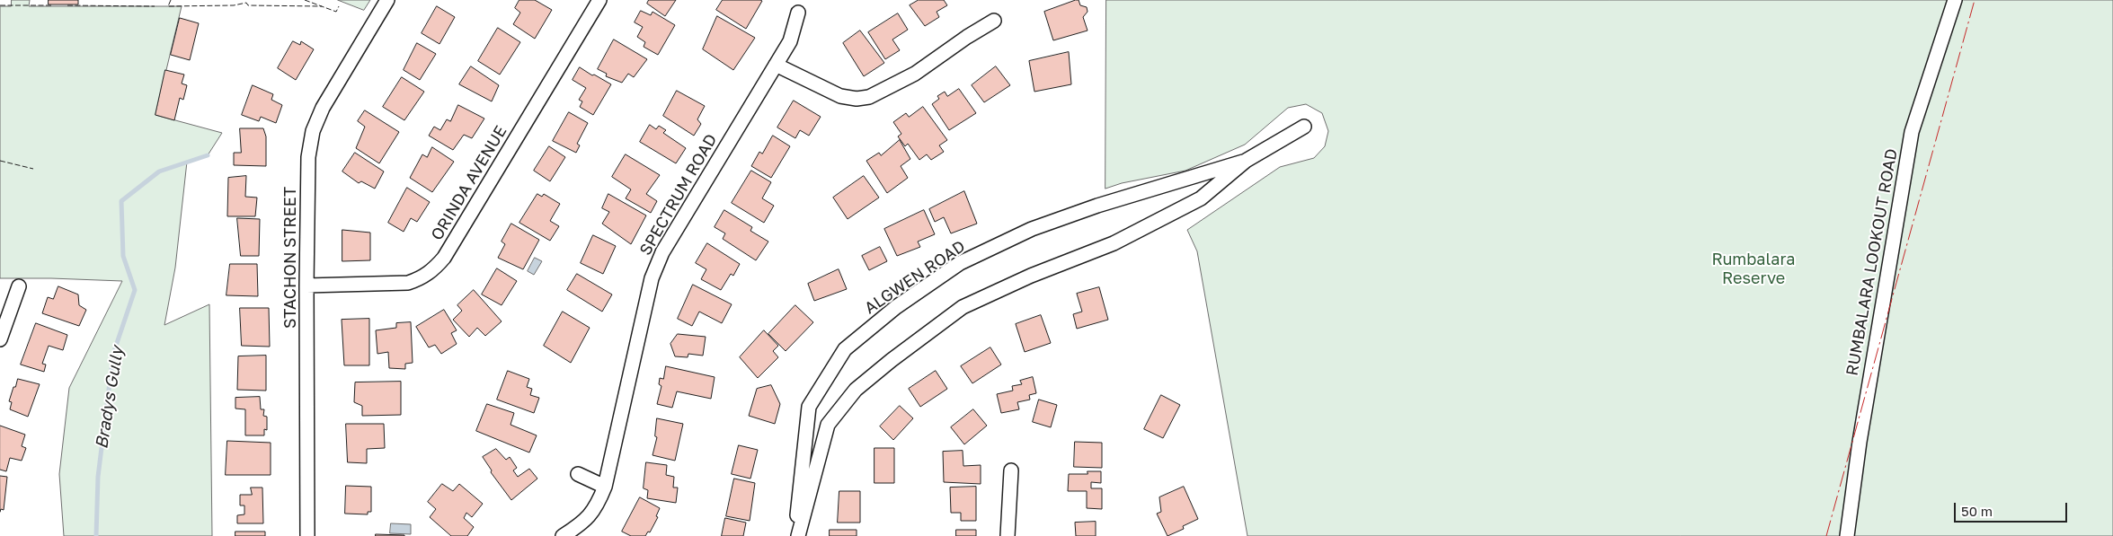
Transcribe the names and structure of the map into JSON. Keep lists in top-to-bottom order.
{
  "streets": {
    "street": [
      "ORINDA AVENUE",
      "SPECTRUM ROAD",
      "STACHON STREET",
      "RUMBALARA LOOKOUT ROAD",
      "ALGWEN ROAD"
    ]
  },
  "crossings": [
    ["ORINDA AVENUE", "STACHON STREET"]
  ],
  "water": ["Bradys Gully"],
  "parks": ["Rumbalara Reserve"],
  "scale_bar": "50 m"
}
